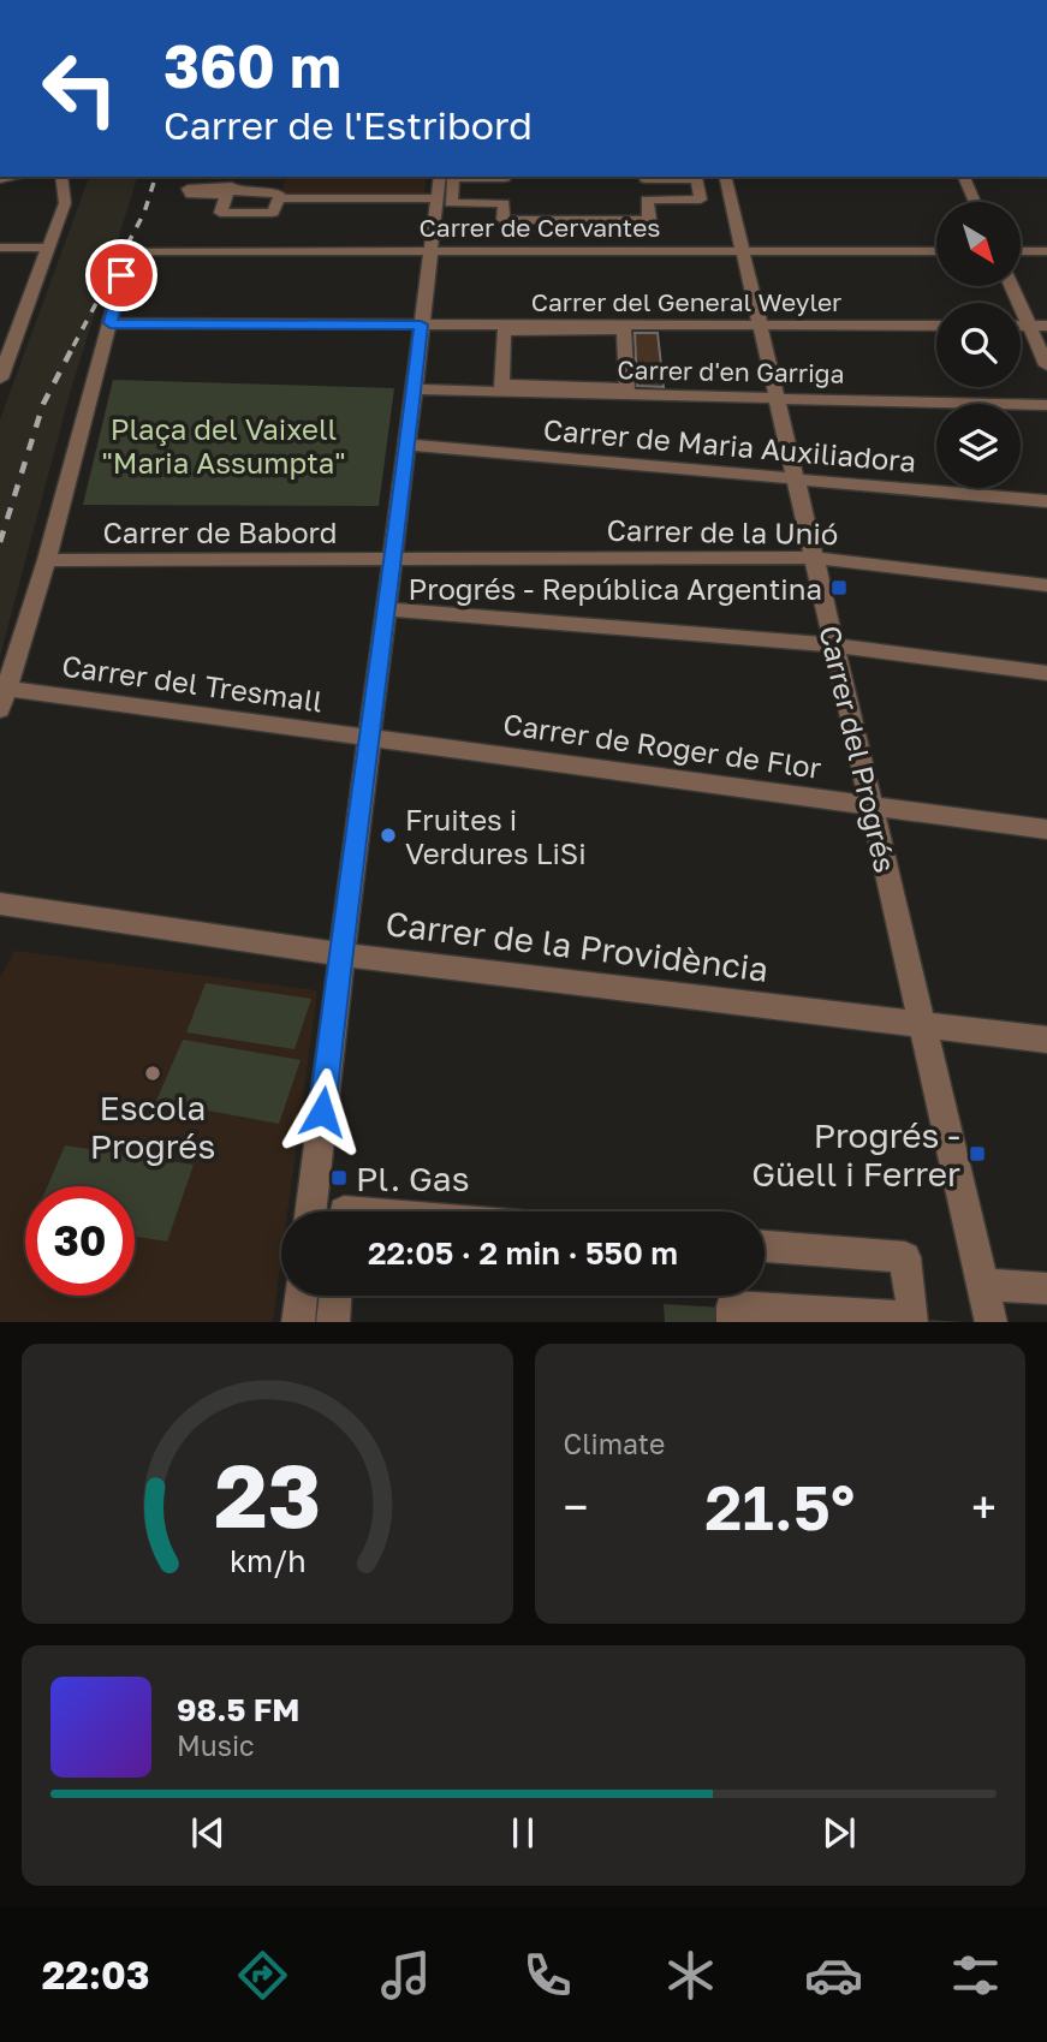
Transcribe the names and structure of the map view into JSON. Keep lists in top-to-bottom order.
{
  "streets": {
    "street": [
      "Carrer de Cervantes",
      "Carrer del General Weyler",
      "Carrer d'en Garriga",
      "Carrer de Maria Auxiliadora",
      "Carrer de Babord",
      "Carrer de la Unió",
      "Carrer del Tresmall",
      "Carrer de Roger de Flor",
      "Carrer del Progrés",
      "Carrer de la Providència"
    ]
  },
  "crossings": [
    ["Carrer de Cervantes", "Carrer del General Weyler"],
    ["Carrer de Cervantes", "Carrer del Progrés"],
    ["Carrer del General Weyler", "Carrer del Progrés"],
    ["Carrer d'en Garriga", "Carrer del Progrés"],
    ["Carrer de Maria Auxiliadora", "Carrer del Progrés"],
    ["Carrer de Babord", "Carrer de la Unió"],
    ["Carrer de la Unió", "Carrer del Progrés"],
    ["Carrer del Tresmall", "Carrer de Roger de Flor"],
    ["Carrer de Roger de Flor", "Carrer del Progrés"],
    ["Carrer del Progrés", "Carrer de la Providència"]
  ],
  "parks": ["Plaça del Vaixell \"Maria Assumpta\""],
  "places": {
    "transit": ["Progrés - República Argentina", "Progrés - Güell i Ferrer", "Pl. Gas"],
    "other": ["Fruites i Verdures LiSi", "Escola Progrés"]
  },
  "north": "bottom right",
  "page": {
    "turn": ["360 m", "Carrer de l'Estribord"],
    "limit": "30",
    "trip": "22:05 · 2 min · 550 m",
    "tile": "Climate",
    "heat": ["−", "21.5°", "+"],
    "song": ["98.5 FM", "Music"],
    "tabs": "22:03",
    "gauge": ["23", "km/h"]
  }
}
